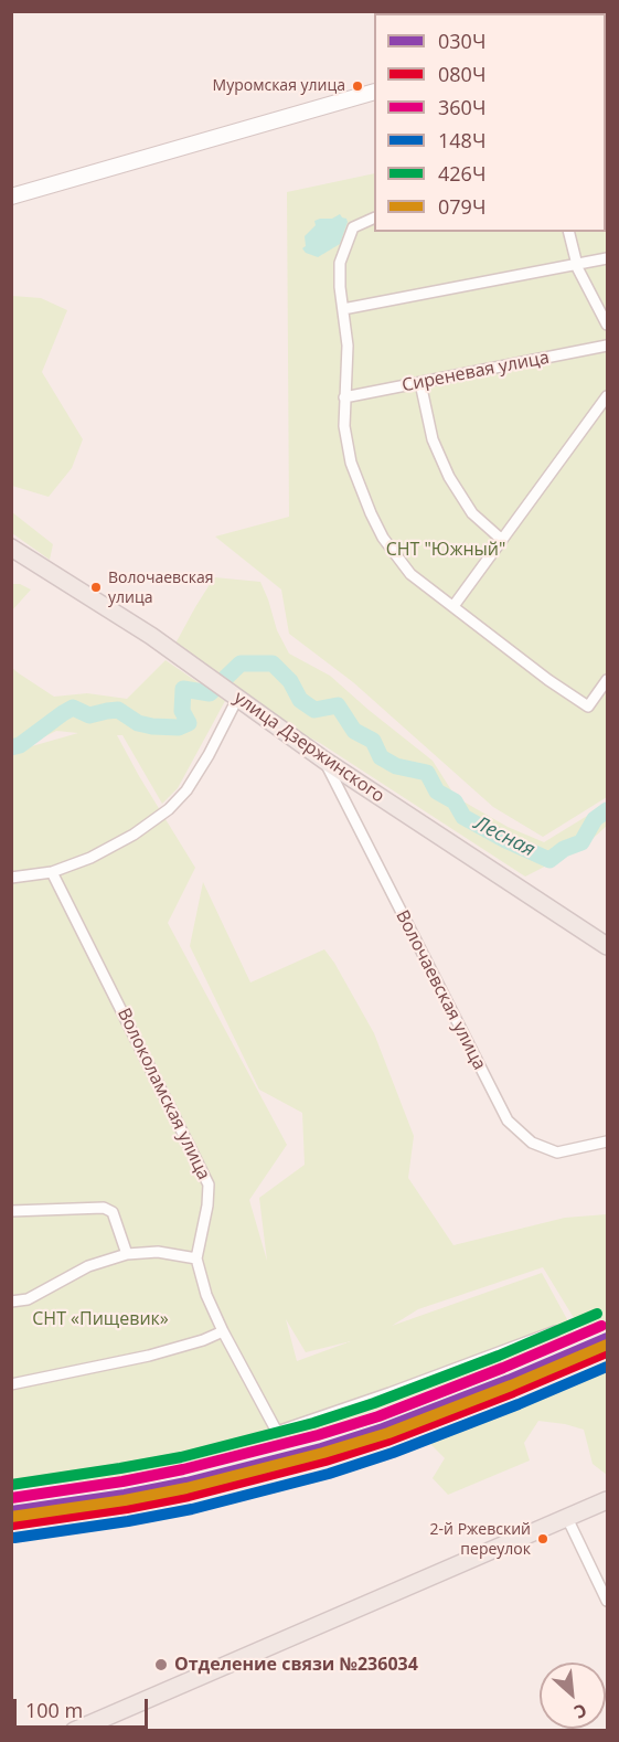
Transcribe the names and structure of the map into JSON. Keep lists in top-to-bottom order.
{
  "streets": {
    "main road": ["улица Дзержинского"],
    "street": ["Сиреневая улица", "Волочаевская улица", "Волоколамская улица"]
  },
  "crossings": [
    ["улица Дзержинского", "Волочаевская улица"]
  ],
  "water": ["Лесная"],
  "parks": ["СНТ \"Южный\"", "СНТ «Пищевик»"],
  "places": [
    "Муромская улица",
    "Волочаевская улица",
    "2-й Ржевский переулок",
    "Отделение связи №236034"
  ],
  "lines": [
    "transit line 426Ч",
    "transit line 360Ч",
    "transit line 030Ч",
    "transit line 079Ч",
    "transit line 080Ч",
    "transit line 148Ч"
  ],
  "legend": [
    "030Ч",
    "080Ч",
    "360Ч",
    "148Ч",
    "426Ч",
    "079Ч"
  ],
  "scale_bar": "100 m",
  "north": "bottom right"
}
